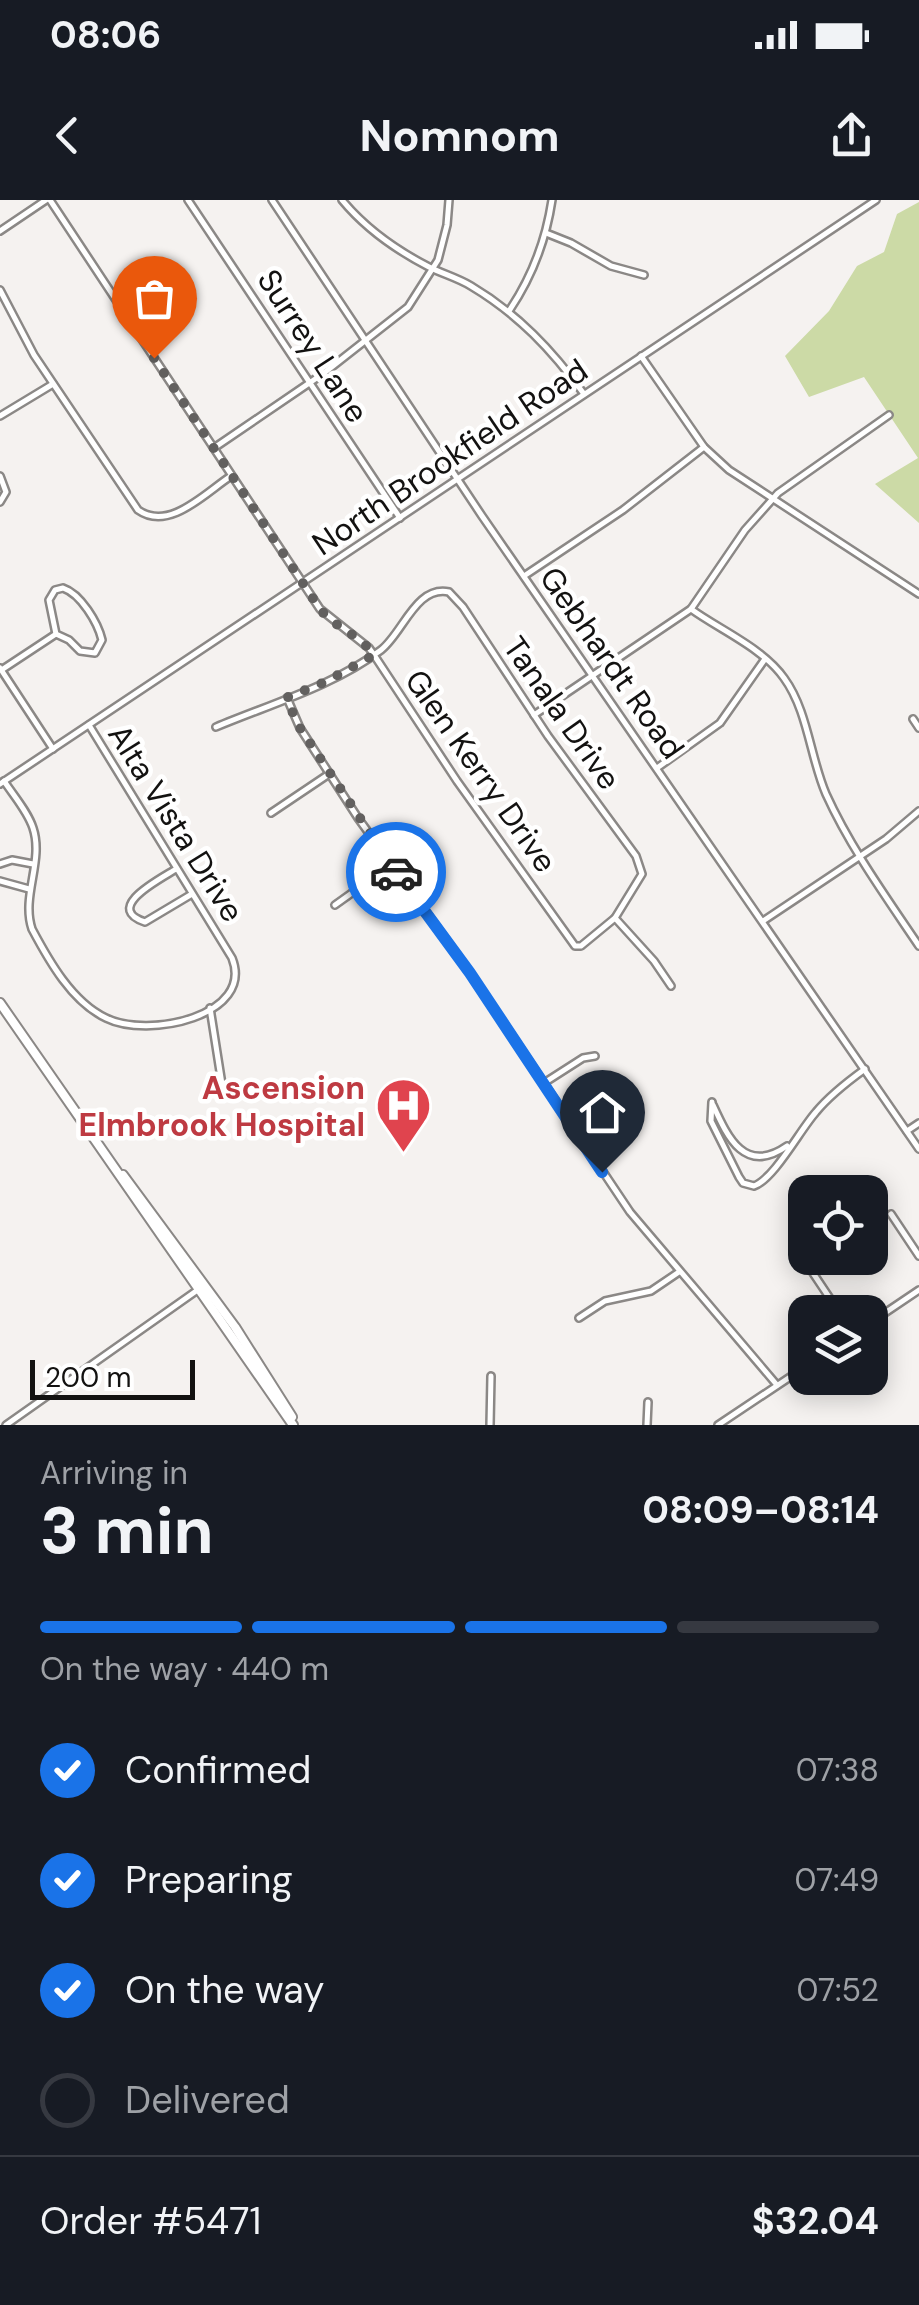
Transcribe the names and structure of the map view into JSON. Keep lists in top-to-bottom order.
{
  "streets": {
    "street": [
      "Surrey Lane",
      "North Brookfield Road",
      "Gebhardt Road",
      "Tanala Drive",
      "Glen Kerry Drive",
      "Alta Vista Drive"
    ]
  },
  "crossings": [
    ["Surrey Lane", "North Brookfield Road"],
    ["North Brookfield Road", "Gebhardt Road"],
    ["North Brookfield Road", "Glen Kerry Drive"],
    ["North Brookfield Road", "Alta Vista Drive"],
    ["Tanala Drive", "Glen Kerry Drive"]
  ],
  "places": {
    "hospital": ["Ascension Elmbrook Hospital"]
  },
  "scale_bar": "200 m",
  "page": {
    "status": "08:06",
    "header": "Nomnom",
    "scale": "200 m",
    "heading": ["3 min", "Arriving in", "08:09–08:14"],
    "panel": ["Order #5471", "$32.04"],
    "bar": "On the way · 440 m",
    "list": [
      ["Confirmed", "07:38"],
      ["Preparing", "07:49"],
      ["On the way", "07:52"],
      "Delivered"
    ]
  }
}
